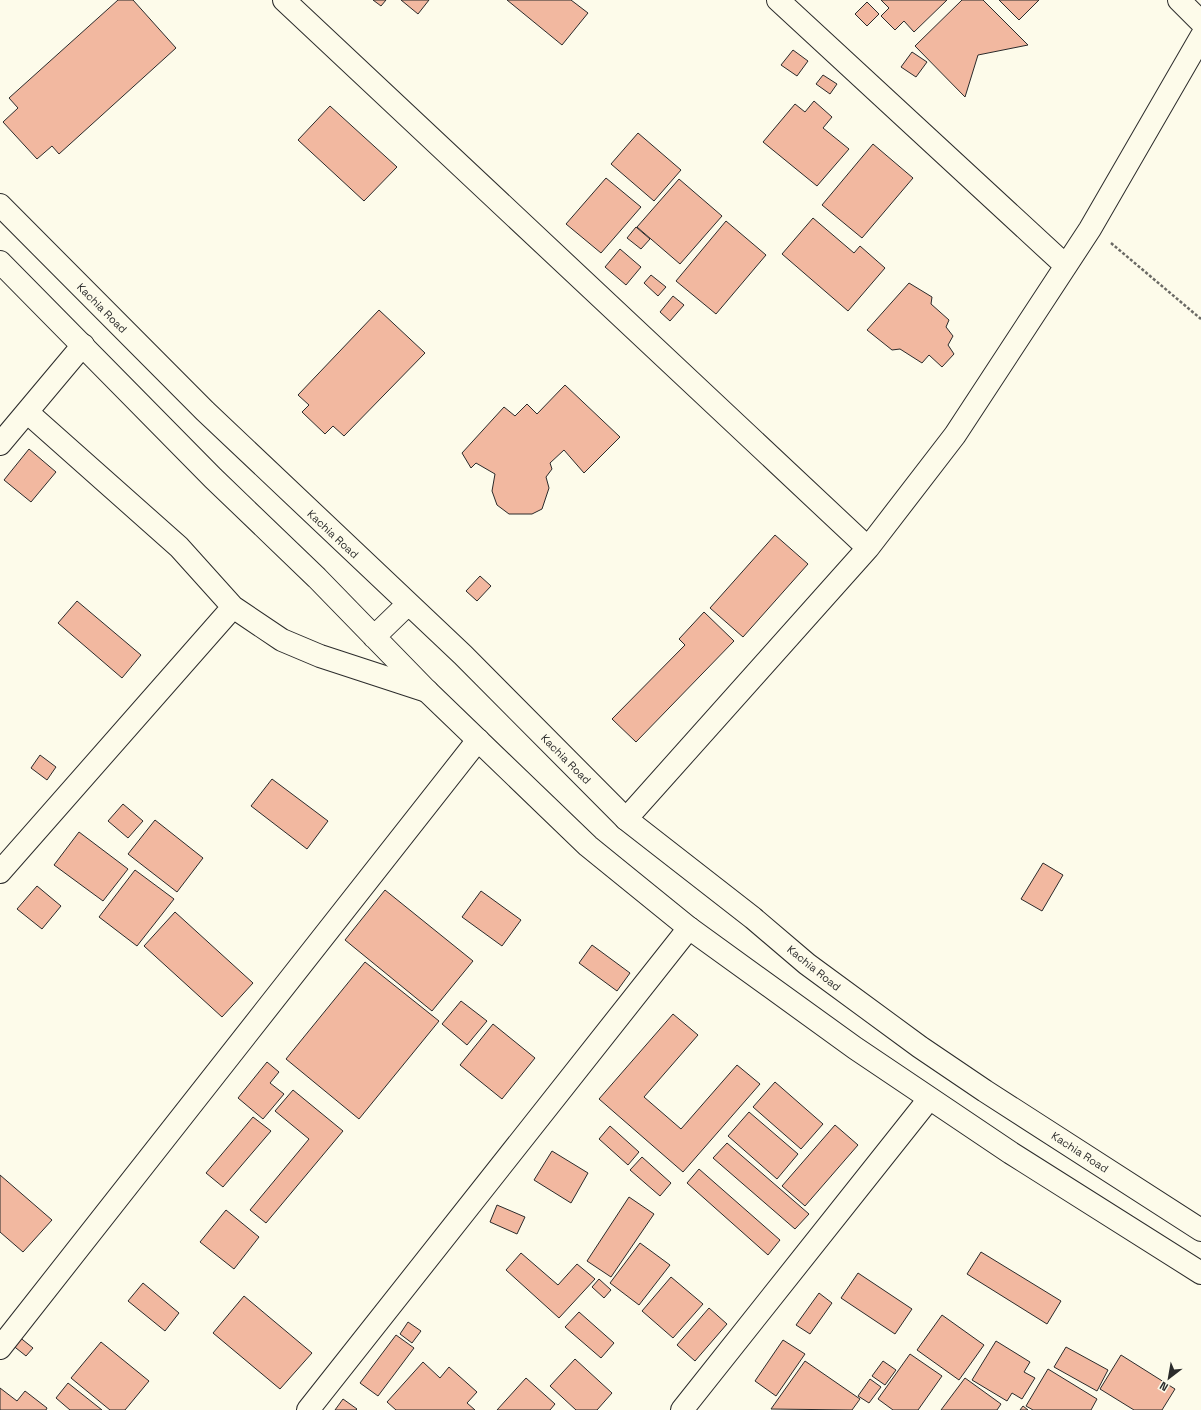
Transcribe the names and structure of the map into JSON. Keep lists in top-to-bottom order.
{
  "streets": {
    "main road": ["Kachia Road"]
  },
  "north": "bottom left"
}
